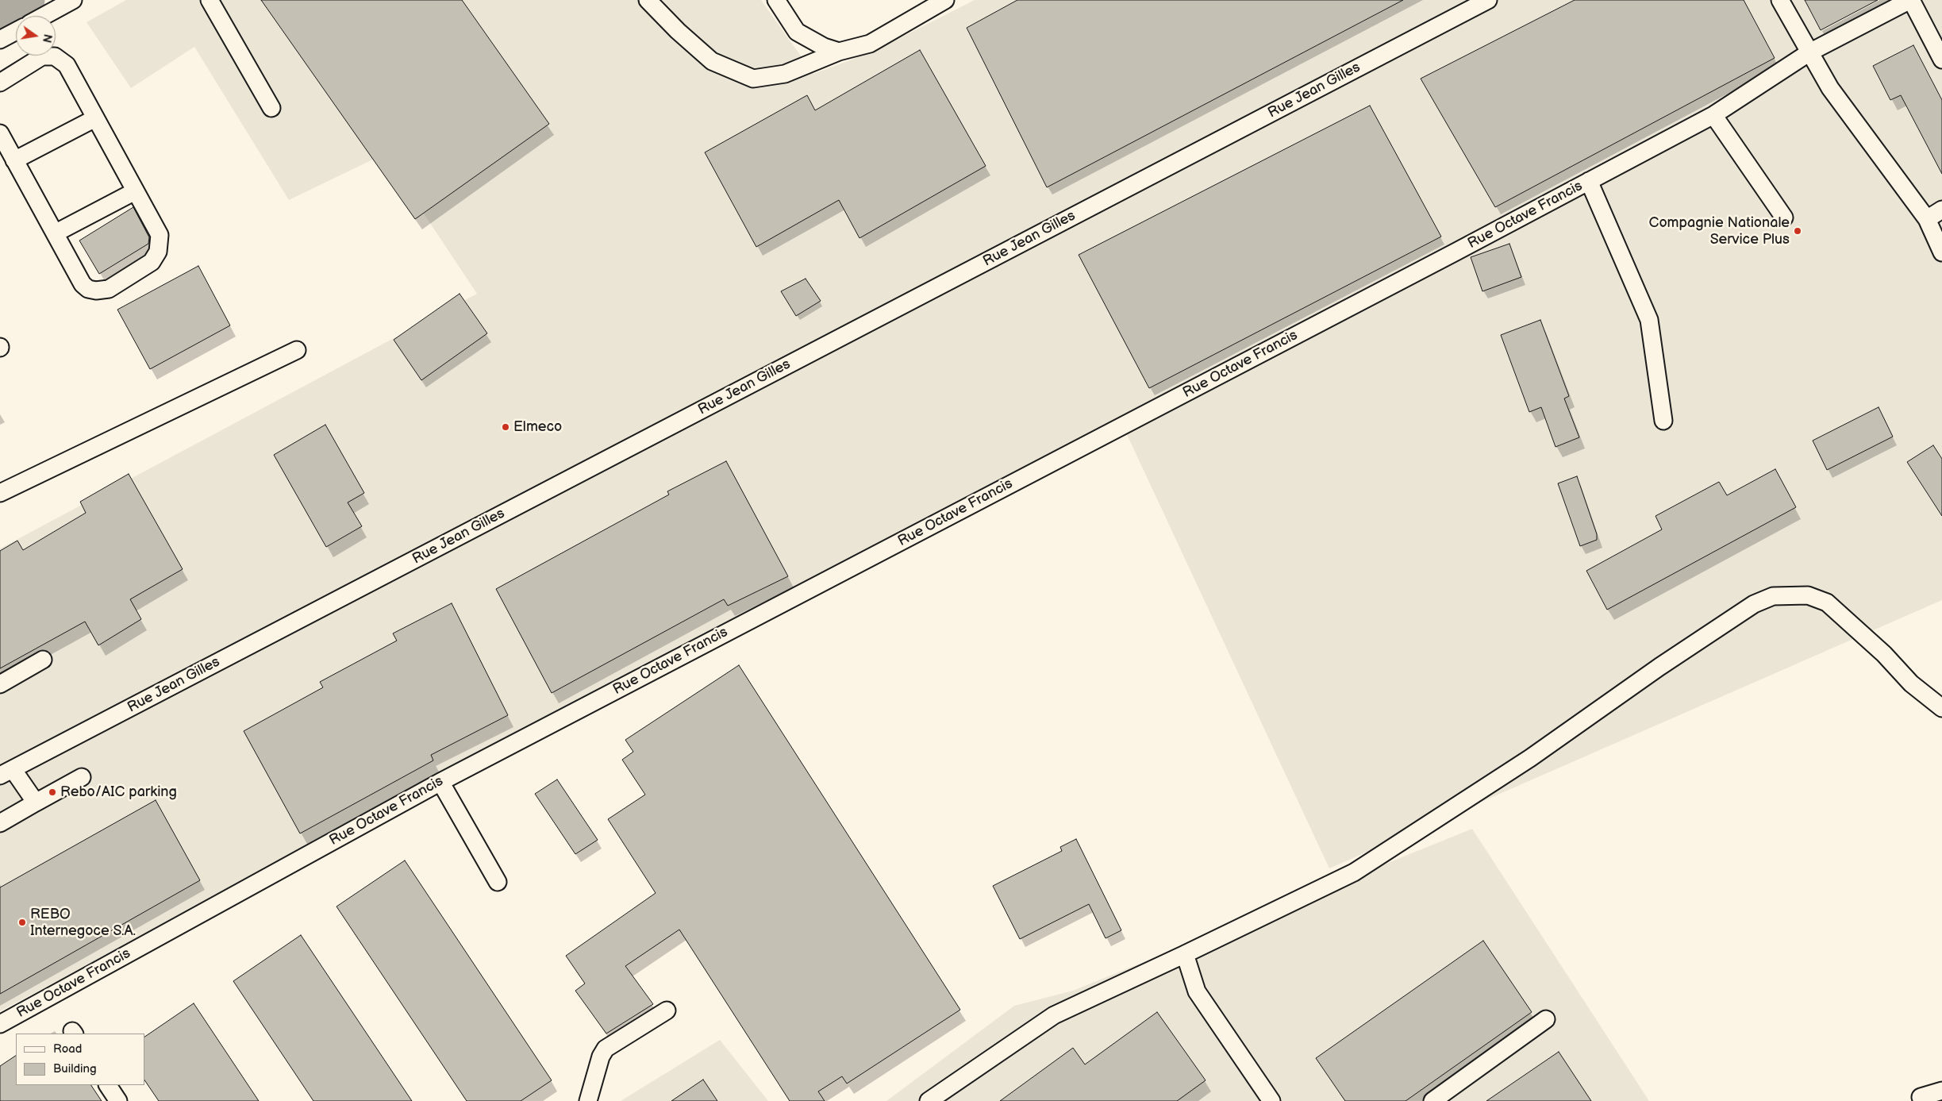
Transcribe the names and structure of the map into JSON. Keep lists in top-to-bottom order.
{
  "streets": {
    "street": ["Rue Jean Gilles", "Rue Octave Francis"]
  },
  "places": [
    "Compagnie Nationale Service Plus",
    "Elmeco",
    "Rebo/AIC parking",
    "REBO Internegoce S.A."
  ],
  "legend": ["Road", "Building"],
  "north": "right"
}
